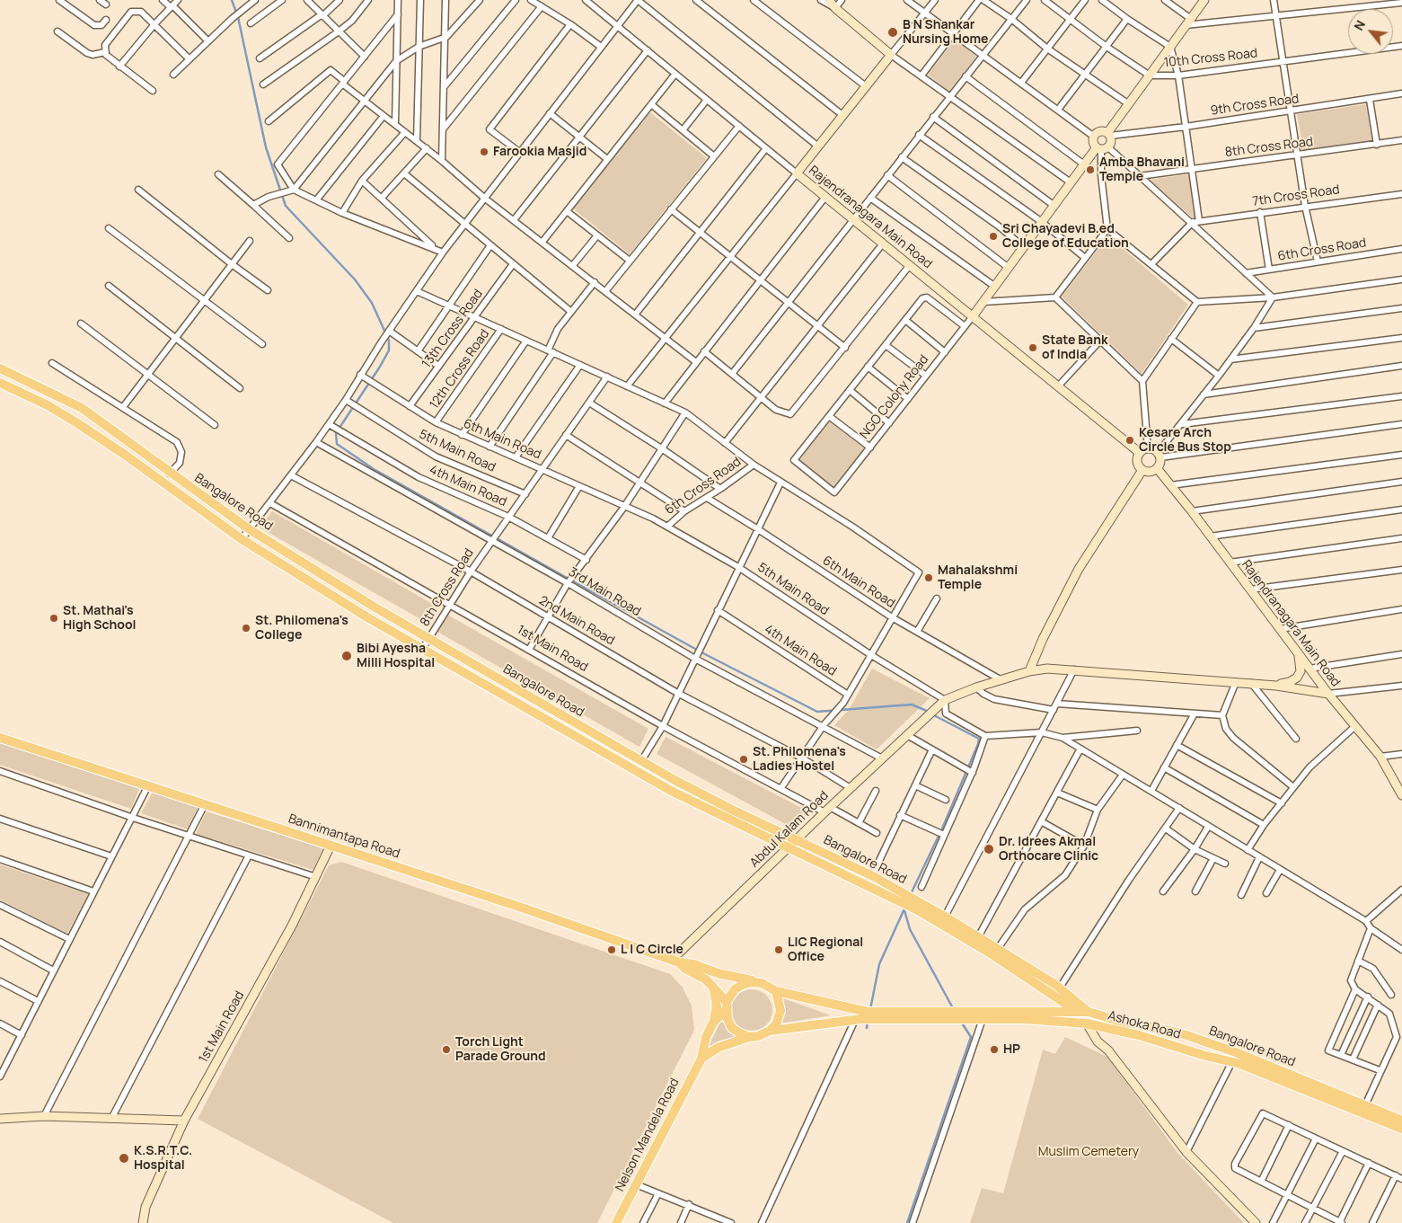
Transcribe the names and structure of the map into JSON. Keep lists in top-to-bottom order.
{
  "streets": {
    "main road": [
      "Bangalore Road",
      "Bannimantapa Road",
      "Ashoka Road",
      "Nelson Mandela Road"
    ],
    "street": [
      "10th Cross Road",
      "9th Cross Road",
      "8th Cross Road",
      "7th Cross Road",
      "Rajendranagara Main Road",
      "6th Cross Road",
      "13th Cross Road",
      "12th Cross Road",
      "NGO Colony Road",
      "6th Main Road",
      "5th Main Road",
      "4th Main Road",
      "3rd Main Road",
      "2nd Main Road",
      "1st Main Road",
      "Abdul Kalam Road"
    ]
  },
  "crossings": [
    ["8th Cross Road", "4th Main Road"],
    ["8th Cross Road", "Bangalore Road"],
    ["8th Cross Road", "3rd Main Road"],
    ["8th Cross Road", "2nd Main Road"],
    ["8th Cross Road", "1st Main Road"],
    ["Rajendranagara Main Road", "NGO Colony Road"],
    ["6th Cross Road", "6th Main Road"],
    ["6th Cross Road", "5th Main Road"],
    ["13th Cross Road", "6th Main Road"],
    ["12th Cross Road", "6th Main Road"],
    ["6th Main Road", "5th Main Road"],
    ["5th Main Road", "Abdul Kalam Road"],
    ["Bangalore Road", "Abdul Kalam Road"],
    ["Bangalore Road", "Ashoka Road"],
    ["3rd Main Road", "Abdul Kalam Road"],
    ["2nd Main Road", "Abdul Kalam Road"],
    ["1st Main Road", "Abdul Kalam Road"],
    ["1st Main Road", "Bannimantapa Road"],
    ["Abdul Kalam Road", "Bannimantapa Road"]
  ],
  "parks": ["Muslim Cemetery"],
  "places": [
    "B N Shankar Nursing Home",
    "Farookia Masjid",
    "Amba Bhavani Temple",
    "Sri Chayadevi B.ed College of Education",
    "State Bank of India",
    "Kesare Arch Circle Bus Stop",
    "Mahalakshmi Temple",
    "St. Mathai's High School",
    "St. Philomena's College",
    "Bibi Ayesha Milli Hospital",
    "St. Philomena's Ladies Hostel",
    "Dr. Idrees Akmal Orthocare Clinic",
    "L I C Circle",
    "LIC Regional Office",
    "Torch Light Parade Ground",
    "HP",
    "K.S.R.T.C. Hospital"
  ],
  "north": "top left"
}
